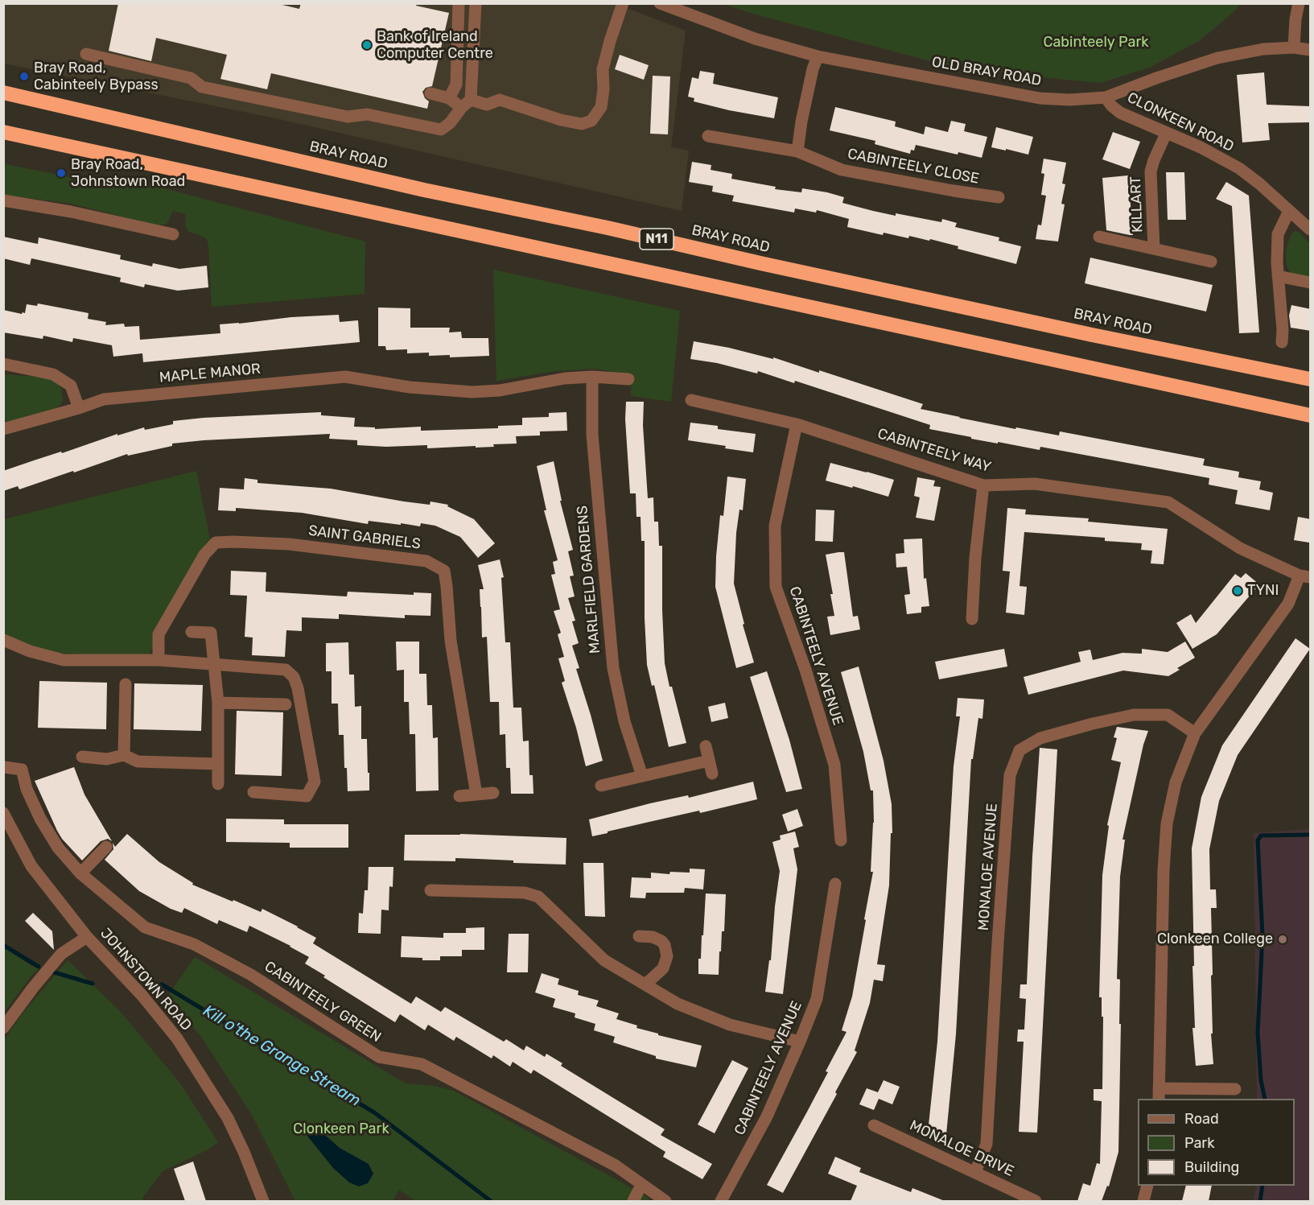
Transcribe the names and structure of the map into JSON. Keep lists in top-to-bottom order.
{
  "streets": {
    "highway": ["BRAY ROAD", "N11"],
    "street": [
      "OLD BRAY ROAD",
      "CLONKEEN ROAD",
      "CABINTEELY CLOSE",
      "KILLART",
      "MAPLE MANOR",
      "CABINTEELY WAY",
      "SAINT GABRIELS",
      "MARLFIELD GARDENS",
      "CABINTEELY AVENUE",
      "MONALOE AVENUE",
      "JOHNSTOWN ROAD",
      "CABINTEELY GREEN",
      "MONALOE DRIVE"
    ]
  },
  "crossings": [
    ["OLD BRAY ROAD", "CLONKEEN ROAD"],
    ["CLONKEEN ROAD", "KILLART"],
    ["MAPLE MANOR", "MARLFIELD GARDENS"],
    ["CABINTEELY WAY", "CABINTEELY AVENUE"],
    ["MONALOE AVENUE", "MONALOE DRIVE"]
  ],
  "water": ["Kill o'the Grange Stream"],
  "parks": ["Cabinteely Park", "Clonkeen Park"],
  "places": [
    "Bank of Ireland Computer Centre",
    "Bray Road, Cabinteely Bypass",
    "Bray Road, Johnstown Road",
    "TYNI",
    "Clonkeen College"
  ],
  "legend": ["Road", "Park", "Building"]
}
